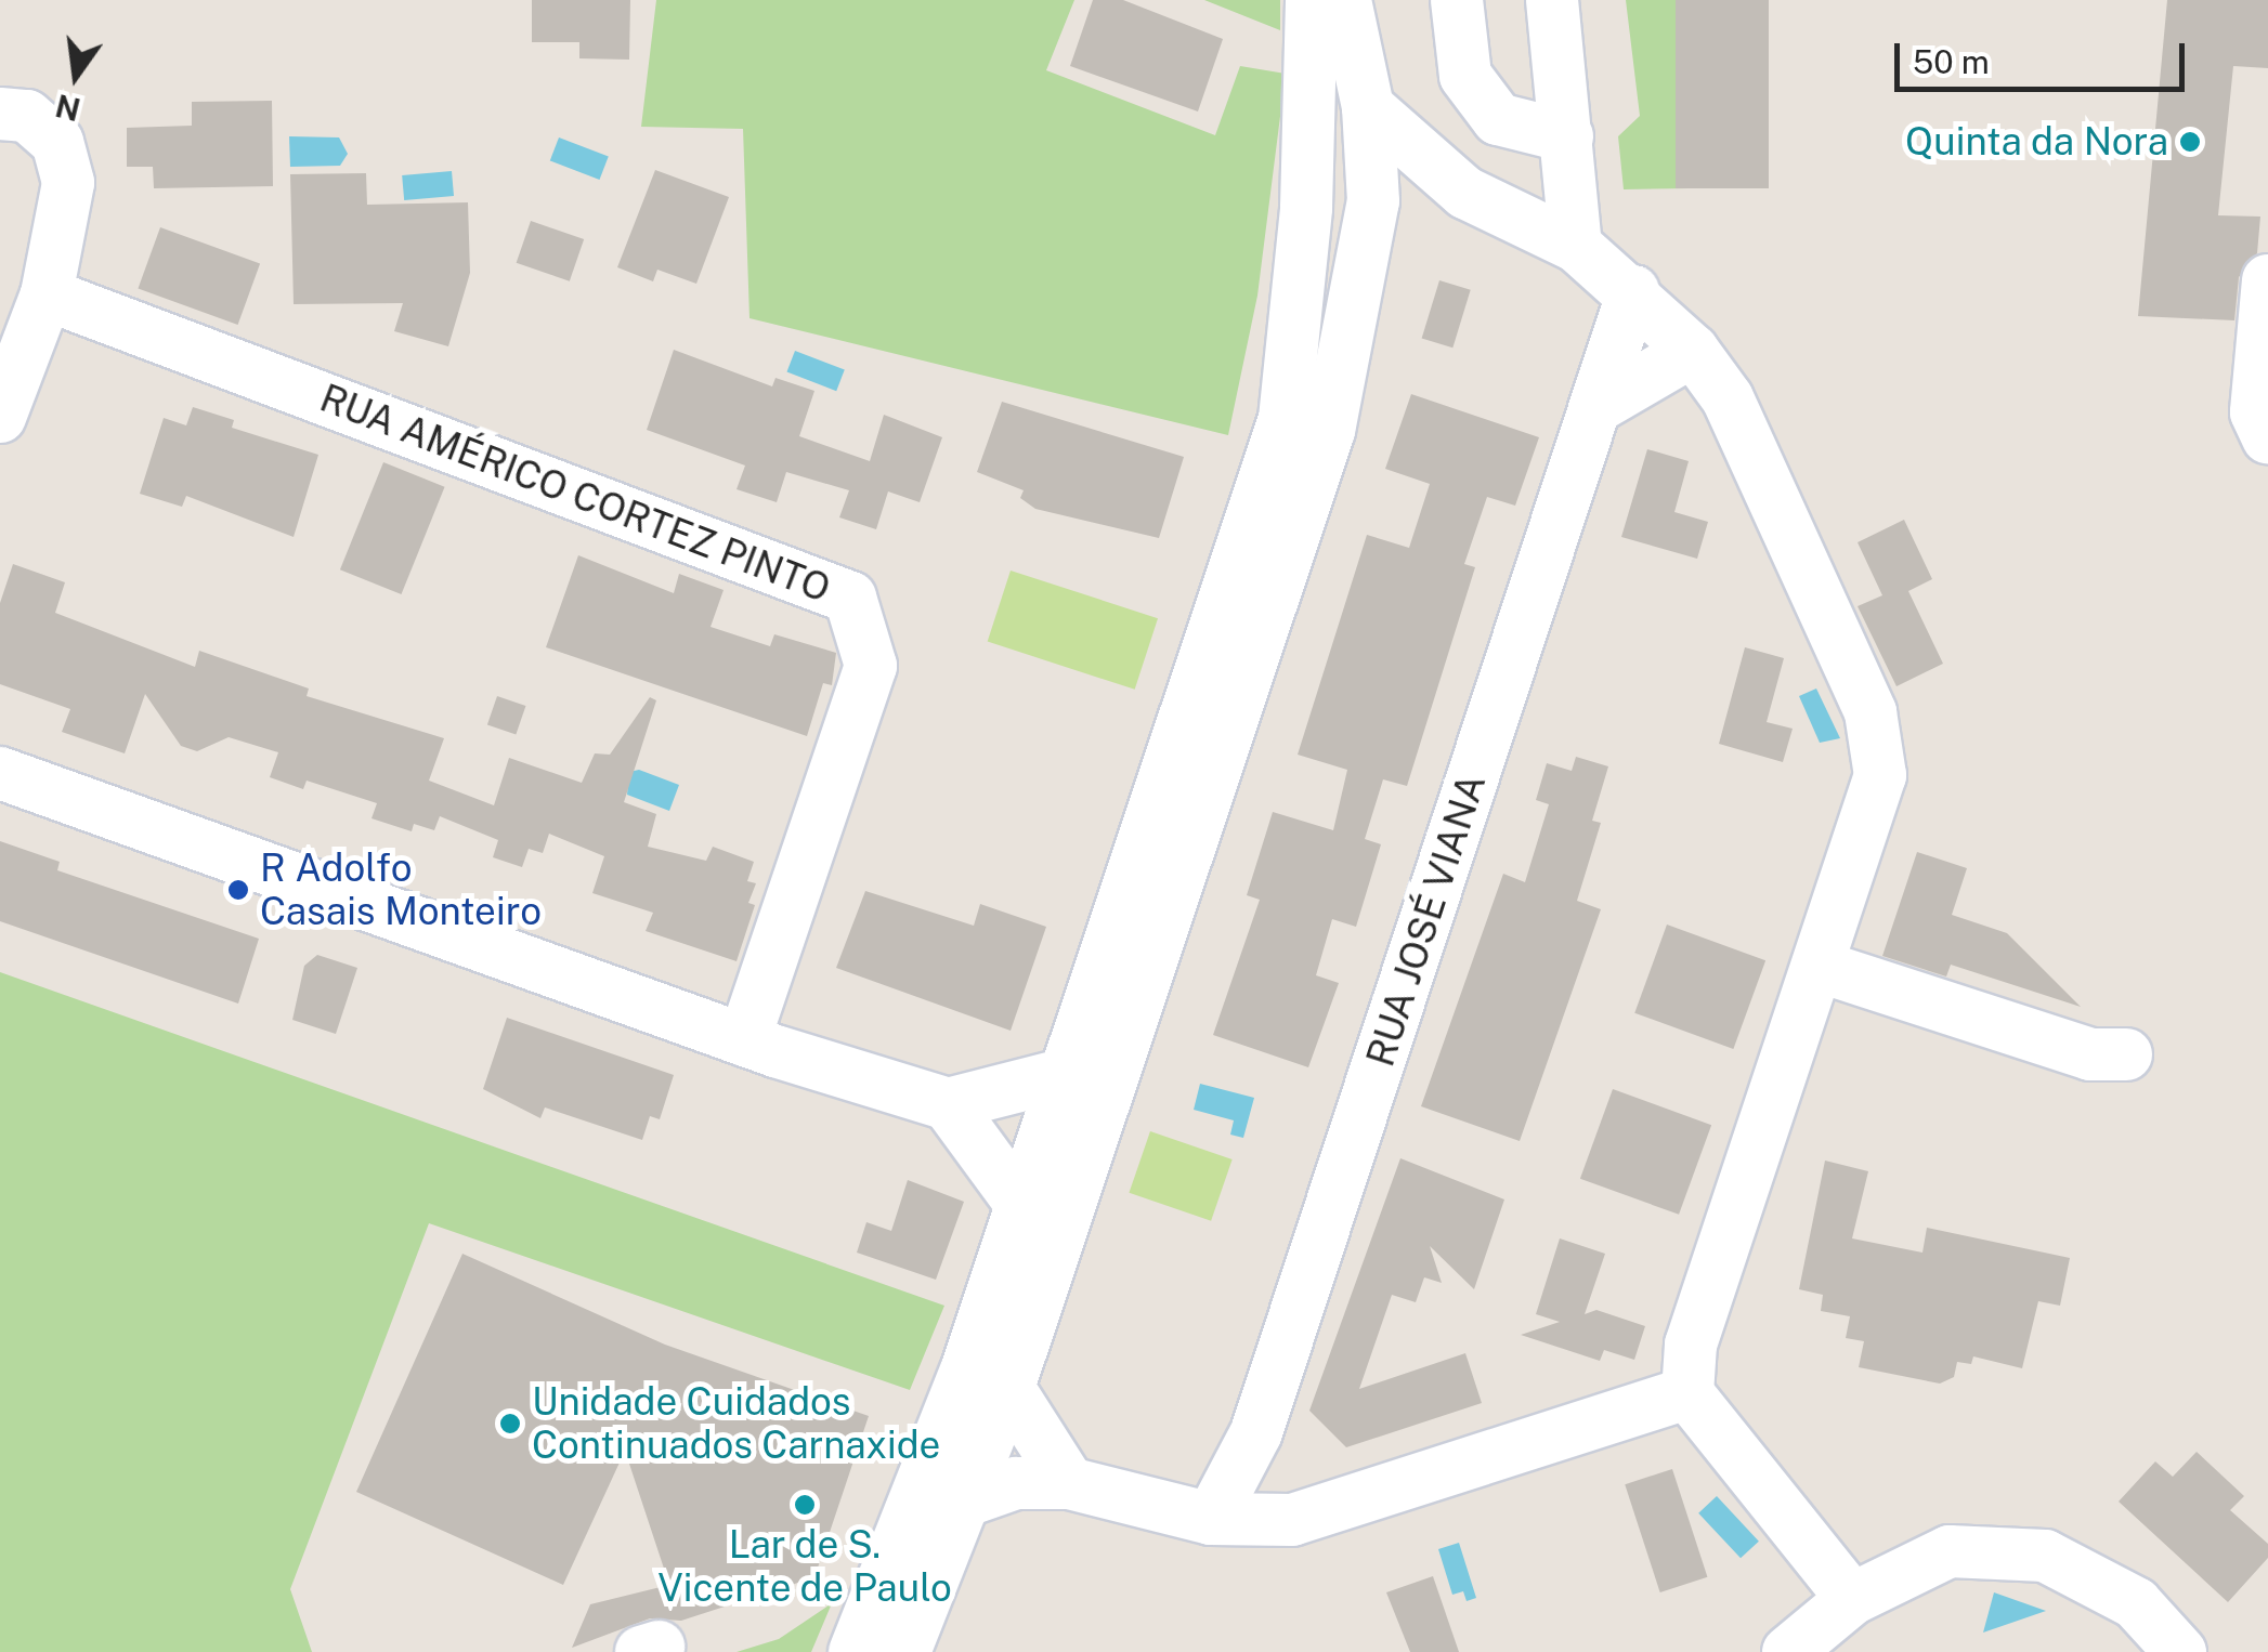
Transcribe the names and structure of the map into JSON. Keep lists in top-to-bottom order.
{
  "streets": {
    "street": ["RUA AMÉRICO CORTEZ PINTO", "RUA JOSÉ VIANA"]
  },
  "places": [
    "Quinta da Nora",
    "R Adolfo Casais Monteiro",
    "Unidade Cuidados Continuados Carnaxide",
    "Lar de S. Vicente de Paulo"
  ],
  "scale_bar": "50 m",
  "north": "bottom"
}
